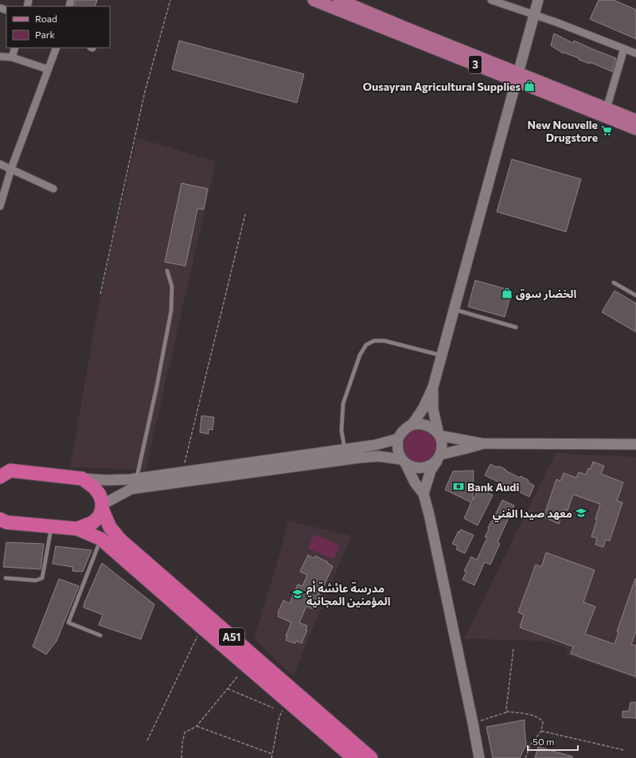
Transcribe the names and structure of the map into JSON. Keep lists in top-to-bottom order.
{
  "streets": {
    "highway": ["A51"],
    "main road": ["3"]
  },
  "places": {
    "shop": ["Ousayran Agricultural Supplies", "الخضار سوق"],
    "supermarket": ["New Nouvelle Drugstore"],
    "bank": ["Bank Audi"],
    "school or university": ["معهد صيدا الفني", "مدرسة عائشة أم المؤمنين المجانية"]
  },
  "legend": ["Road", "Park"],
  "scale_bar": "50 m"
}
